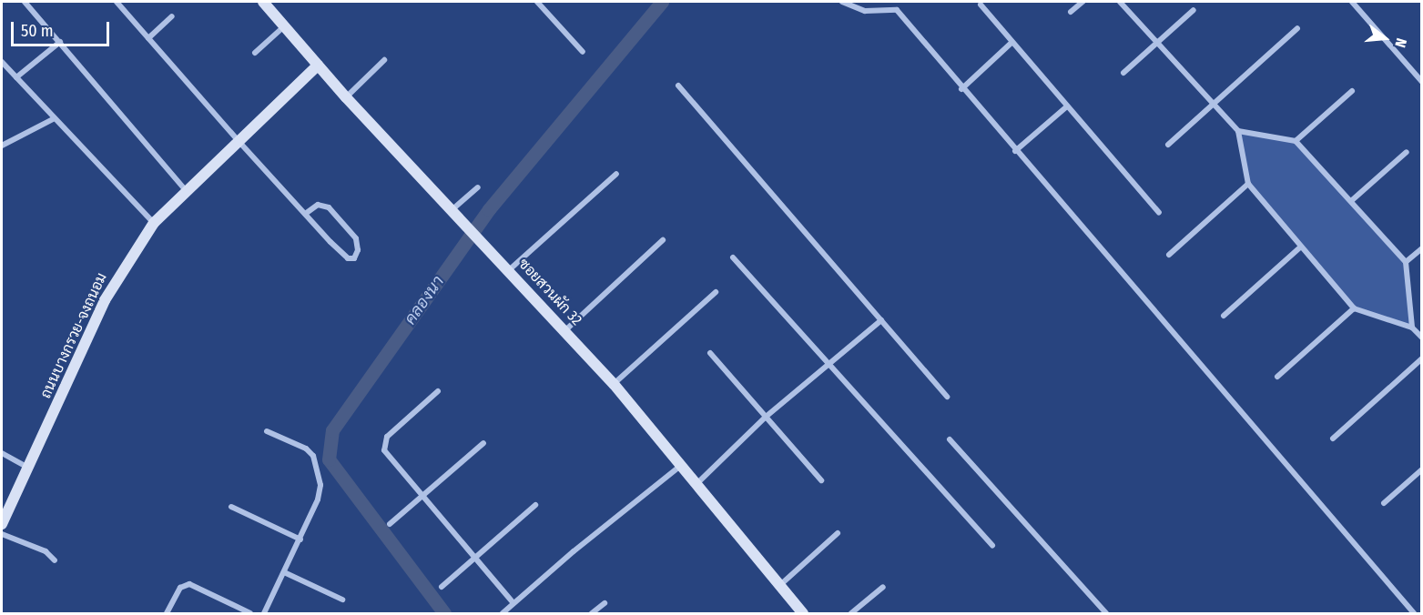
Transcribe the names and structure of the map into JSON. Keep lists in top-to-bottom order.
{
  "streets": {
    "street": ["ซอยสวนผัก 32", "ถนนบางกรวย-จงถนอม"]
  },
  "crossings": [
    ["ซอยสวนผัก 32", "ถนนบางกรวย-จงถนอม"]
  ],
  "water": ["คลองนา"],
  "scale_bar": "50 m",
  "north": "right"
}
